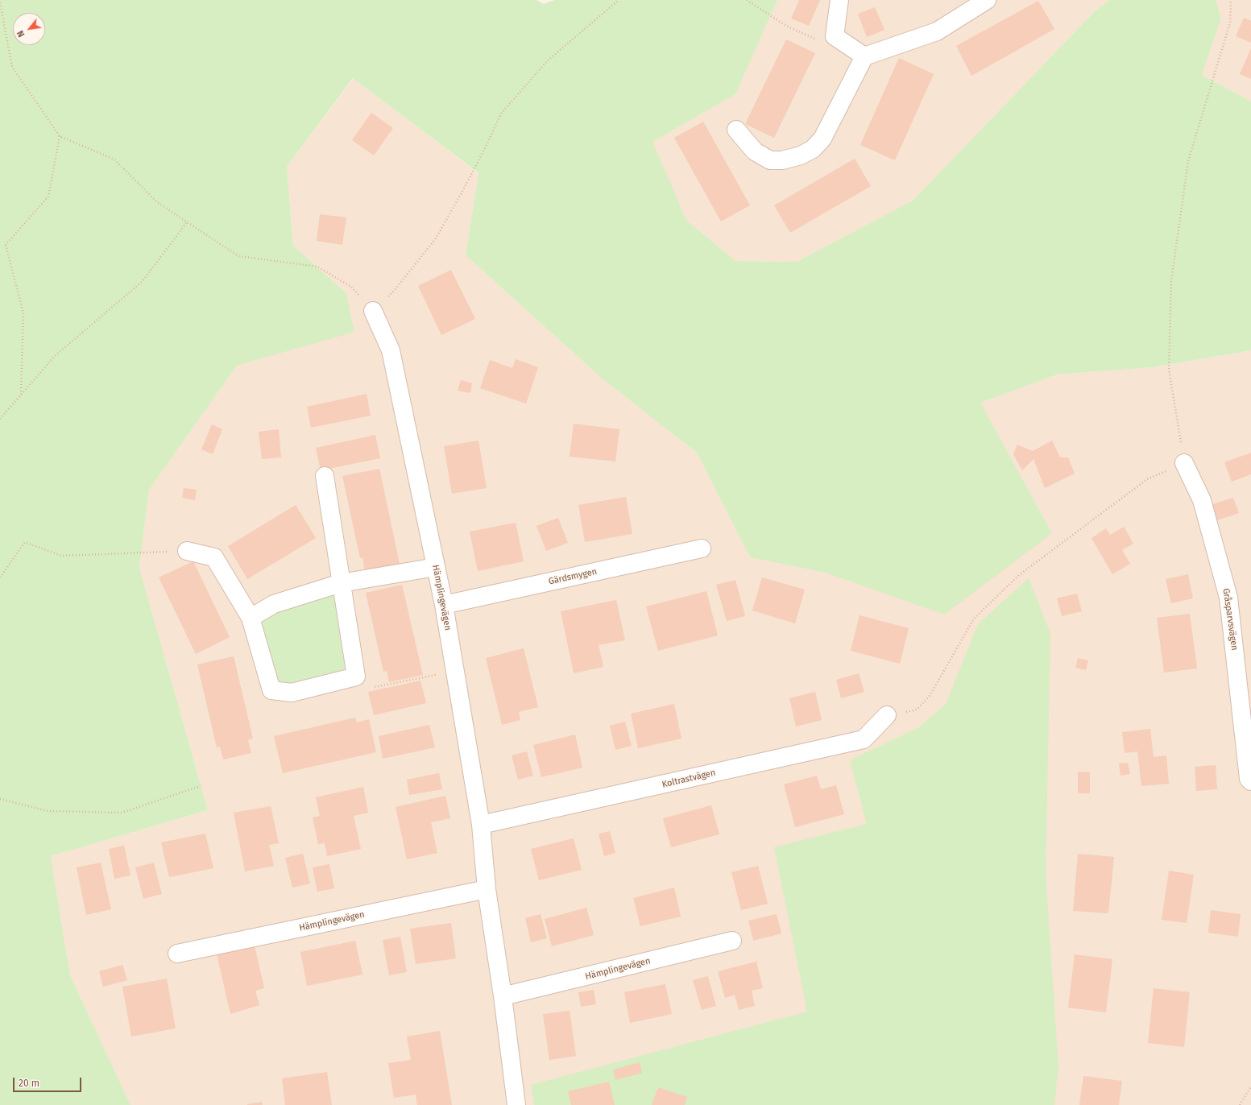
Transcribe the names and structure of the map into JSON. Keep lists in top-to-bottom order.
{
  "streets": {
    "street": [
      "Gärdsmygen",
      "Hämplingevägen",
      "Gråsparvsvägen",
      "Koltrastvägen"
    ]
  },
  "crossings": [
    ["Gärdsmygen", "Hämplingevägen"],
    ["Hämplingevägen", "Koltrastvägen"]
  ],
  "scale_bar": "20 m",
  "north": "bottom left"
}
